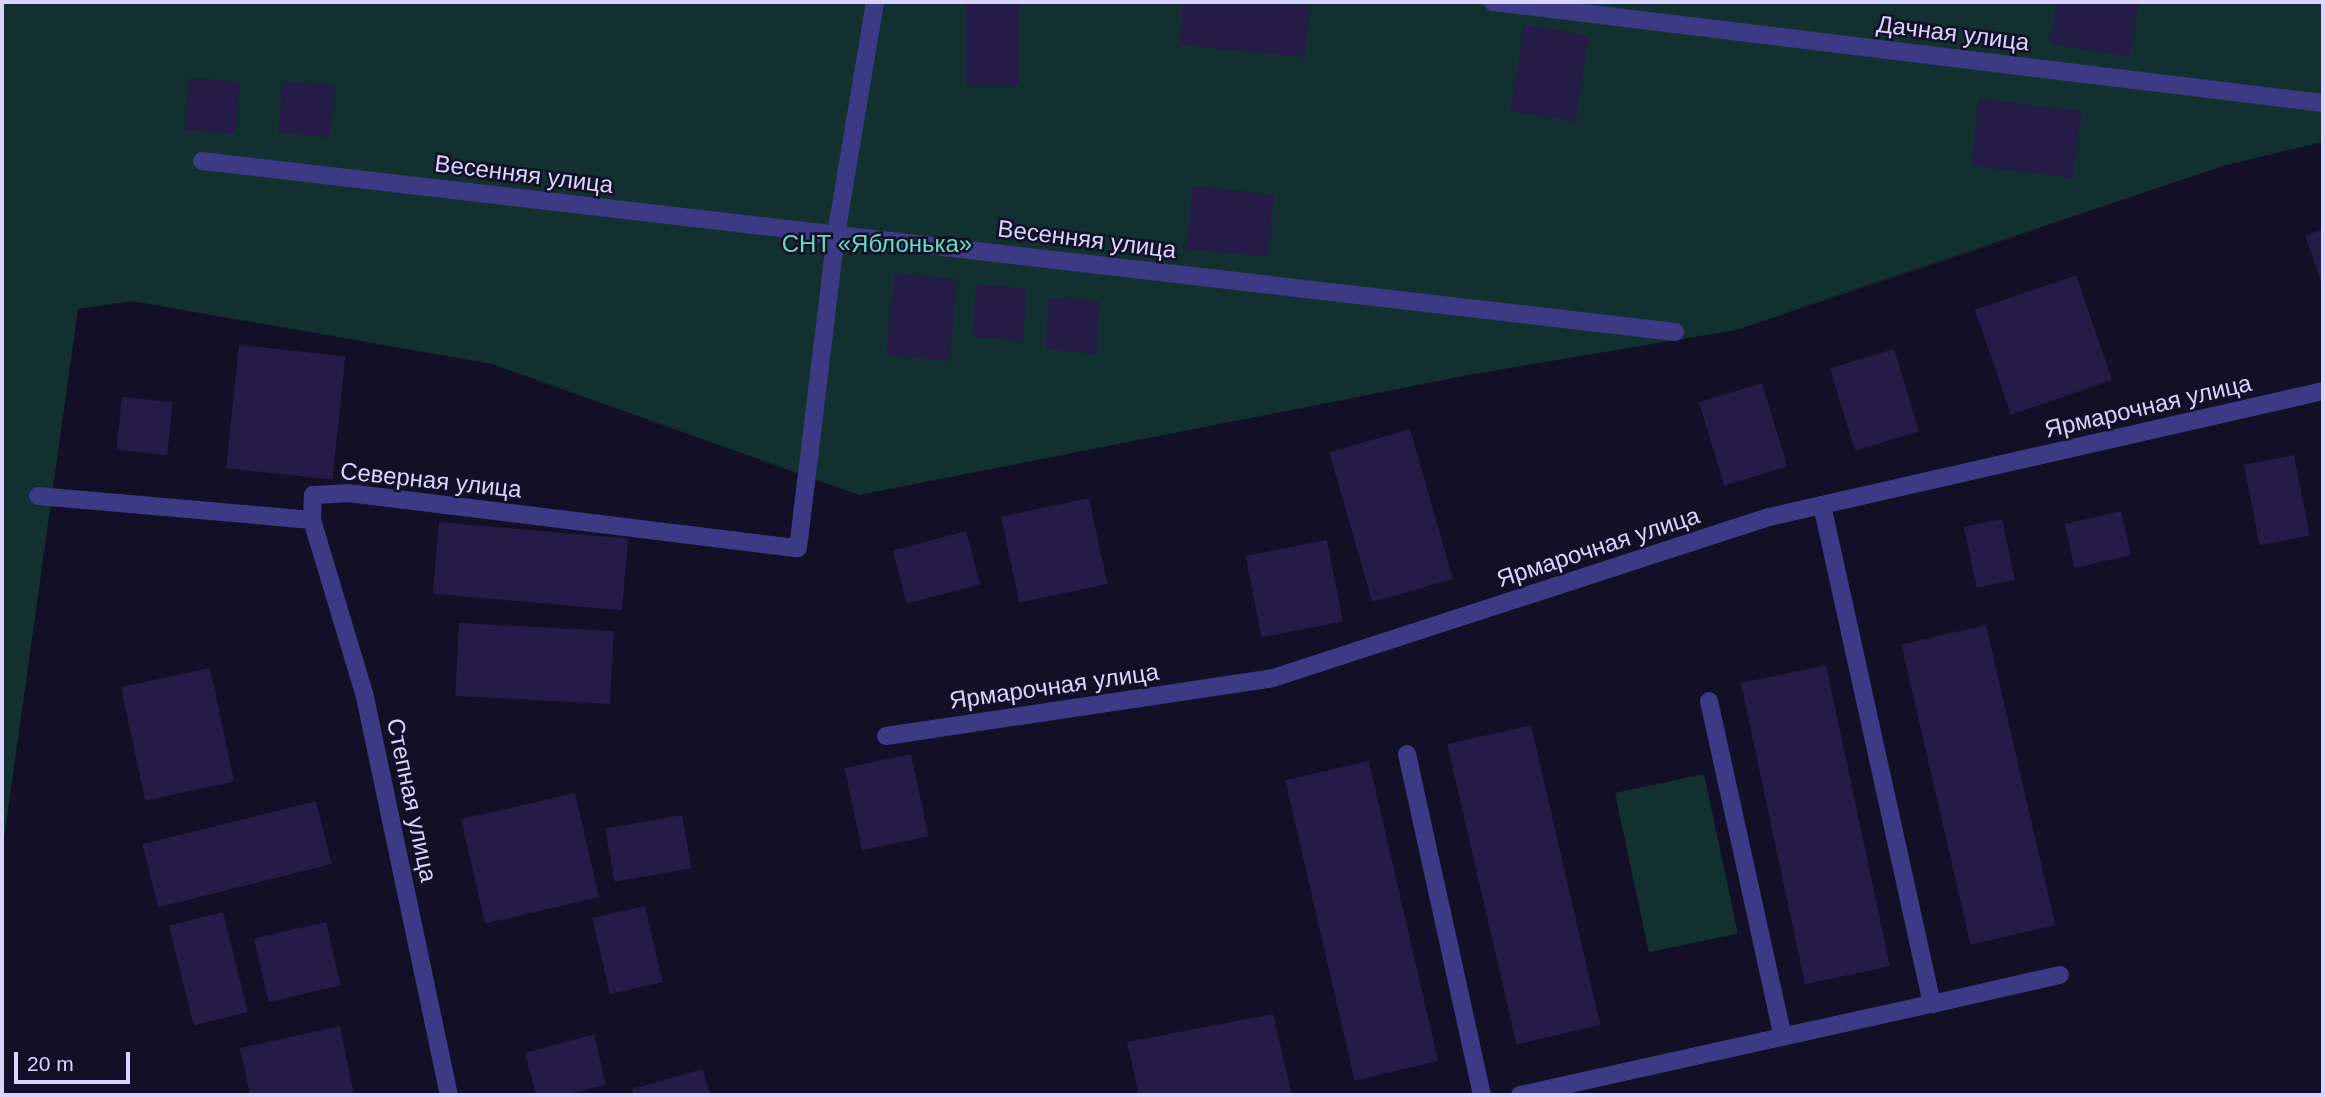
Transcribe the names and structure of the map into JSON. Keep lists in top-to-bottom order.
{
  "streets": {
    "street": [
      "Дачная улица",
      "Весенняя улица",
      "Ярмарочная улица",
      "Северная улица",
      "Степная улица"
    ]
  },
  "crossings": [
    ["Весенняя улица", "Северная улица"],
    ["Северная улица", "Степная улица"]
  ],
  "parks": ["СНТ «Яблонька»"],
  "scale_bar": "20 m"
}
